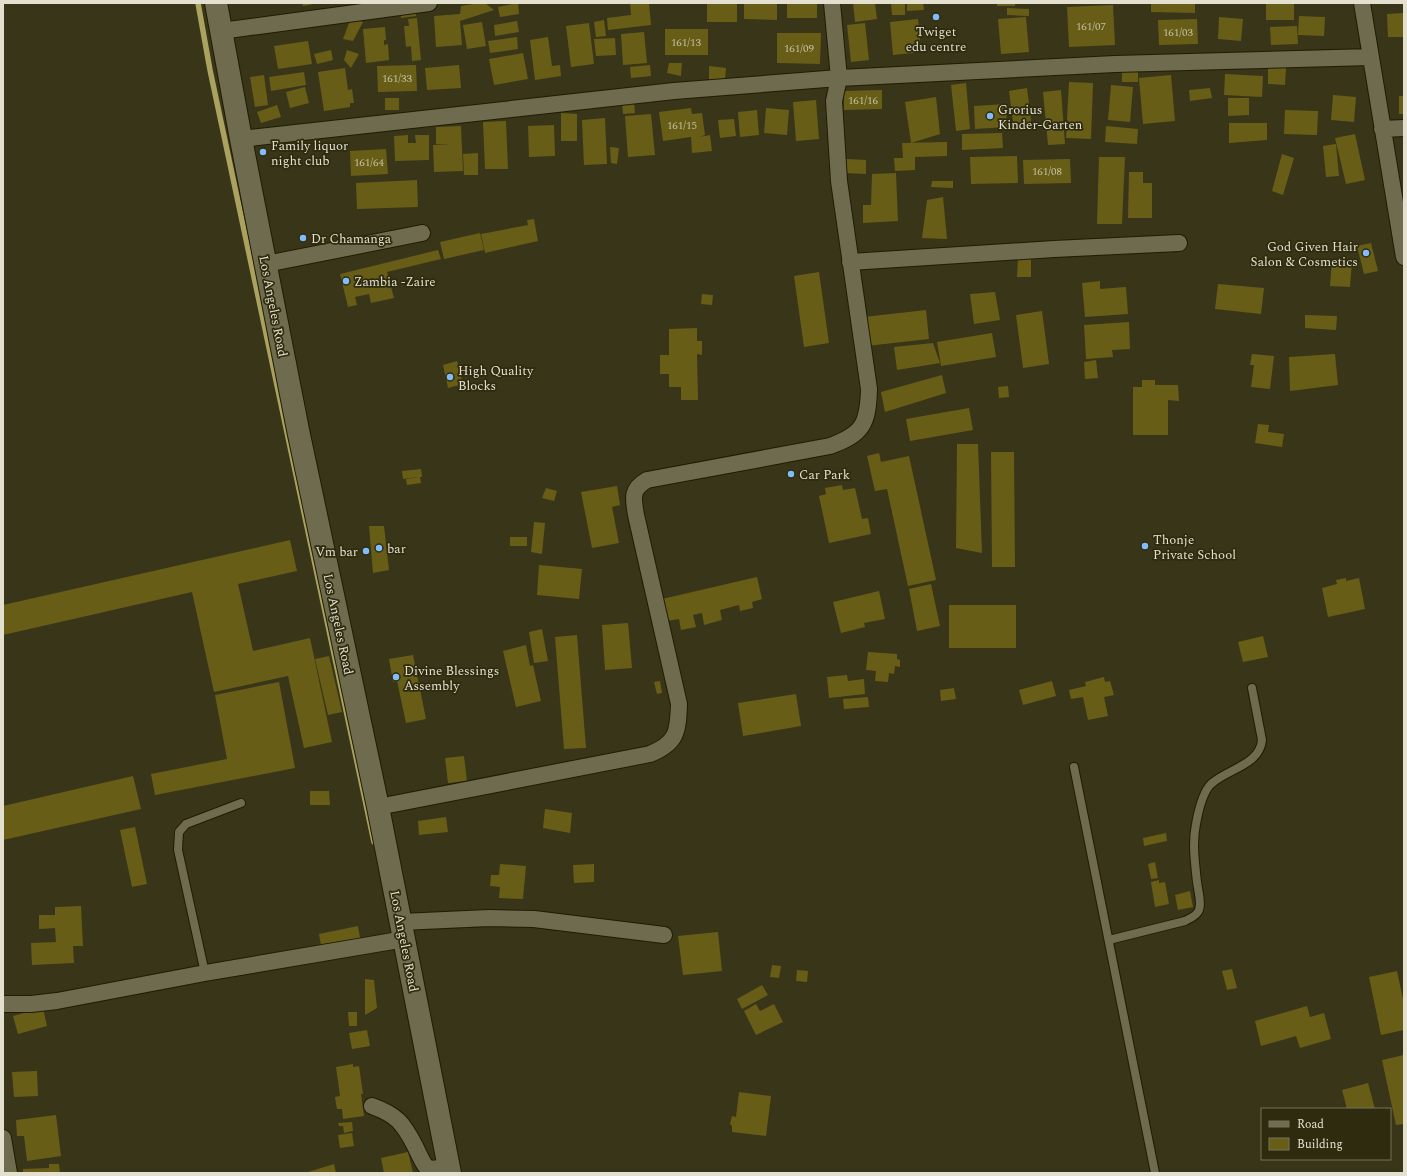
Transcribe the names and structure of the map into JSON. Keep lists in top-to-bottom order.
{
  "streets": {
    "main road": ["Los Angeles Road"]
  },
  "places": [
    "Twiget edu centre",
    "Grorius Kinder-Garten",
    "Family liquor night club",
    "Dr Chamanga",
    "God Given Hair Salon & Cosmetics",
    "Zambia -Zaire",
    "High Quality Blocks",
    "Car Park",
    "Thonje Private School",
    "bar",
    "Vm bar",
    "Divine Blessings Assembly"
  ],
  "house_numbers": [
    "161/07",
    "161/03",
    "161/13",
    "161/09",
    "161/33",
    "161/16",
    "161/15",
    "161/64",
    "161/08"
  ],
  "legend": ["Road", "Building"]
}
